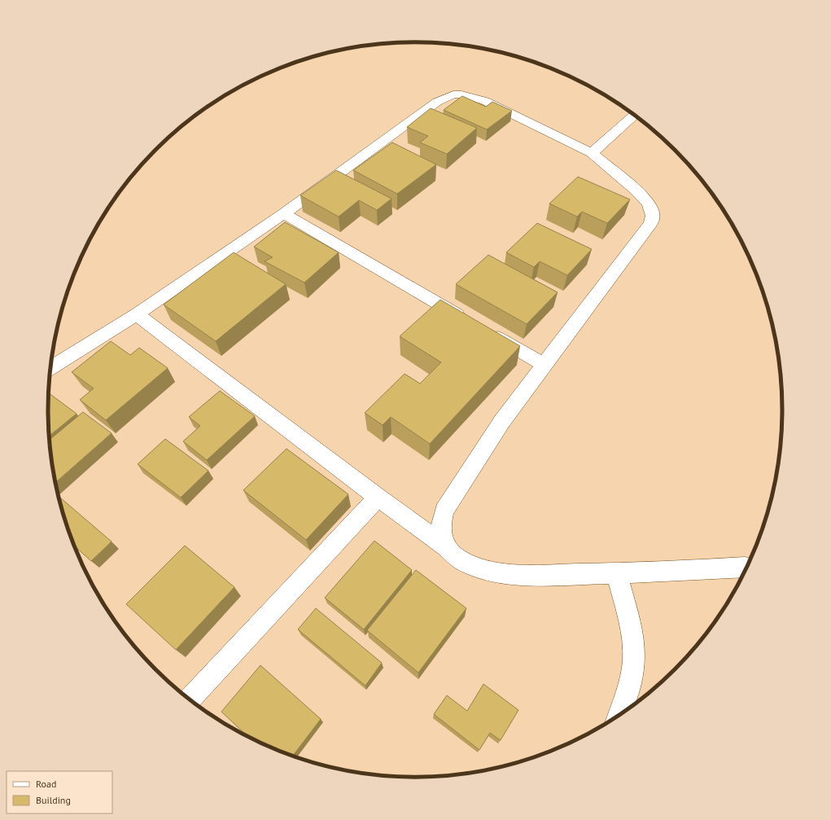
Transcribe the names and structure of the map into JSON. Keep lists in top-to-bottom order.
{
  "legend": ["Road", "Building"]
}
